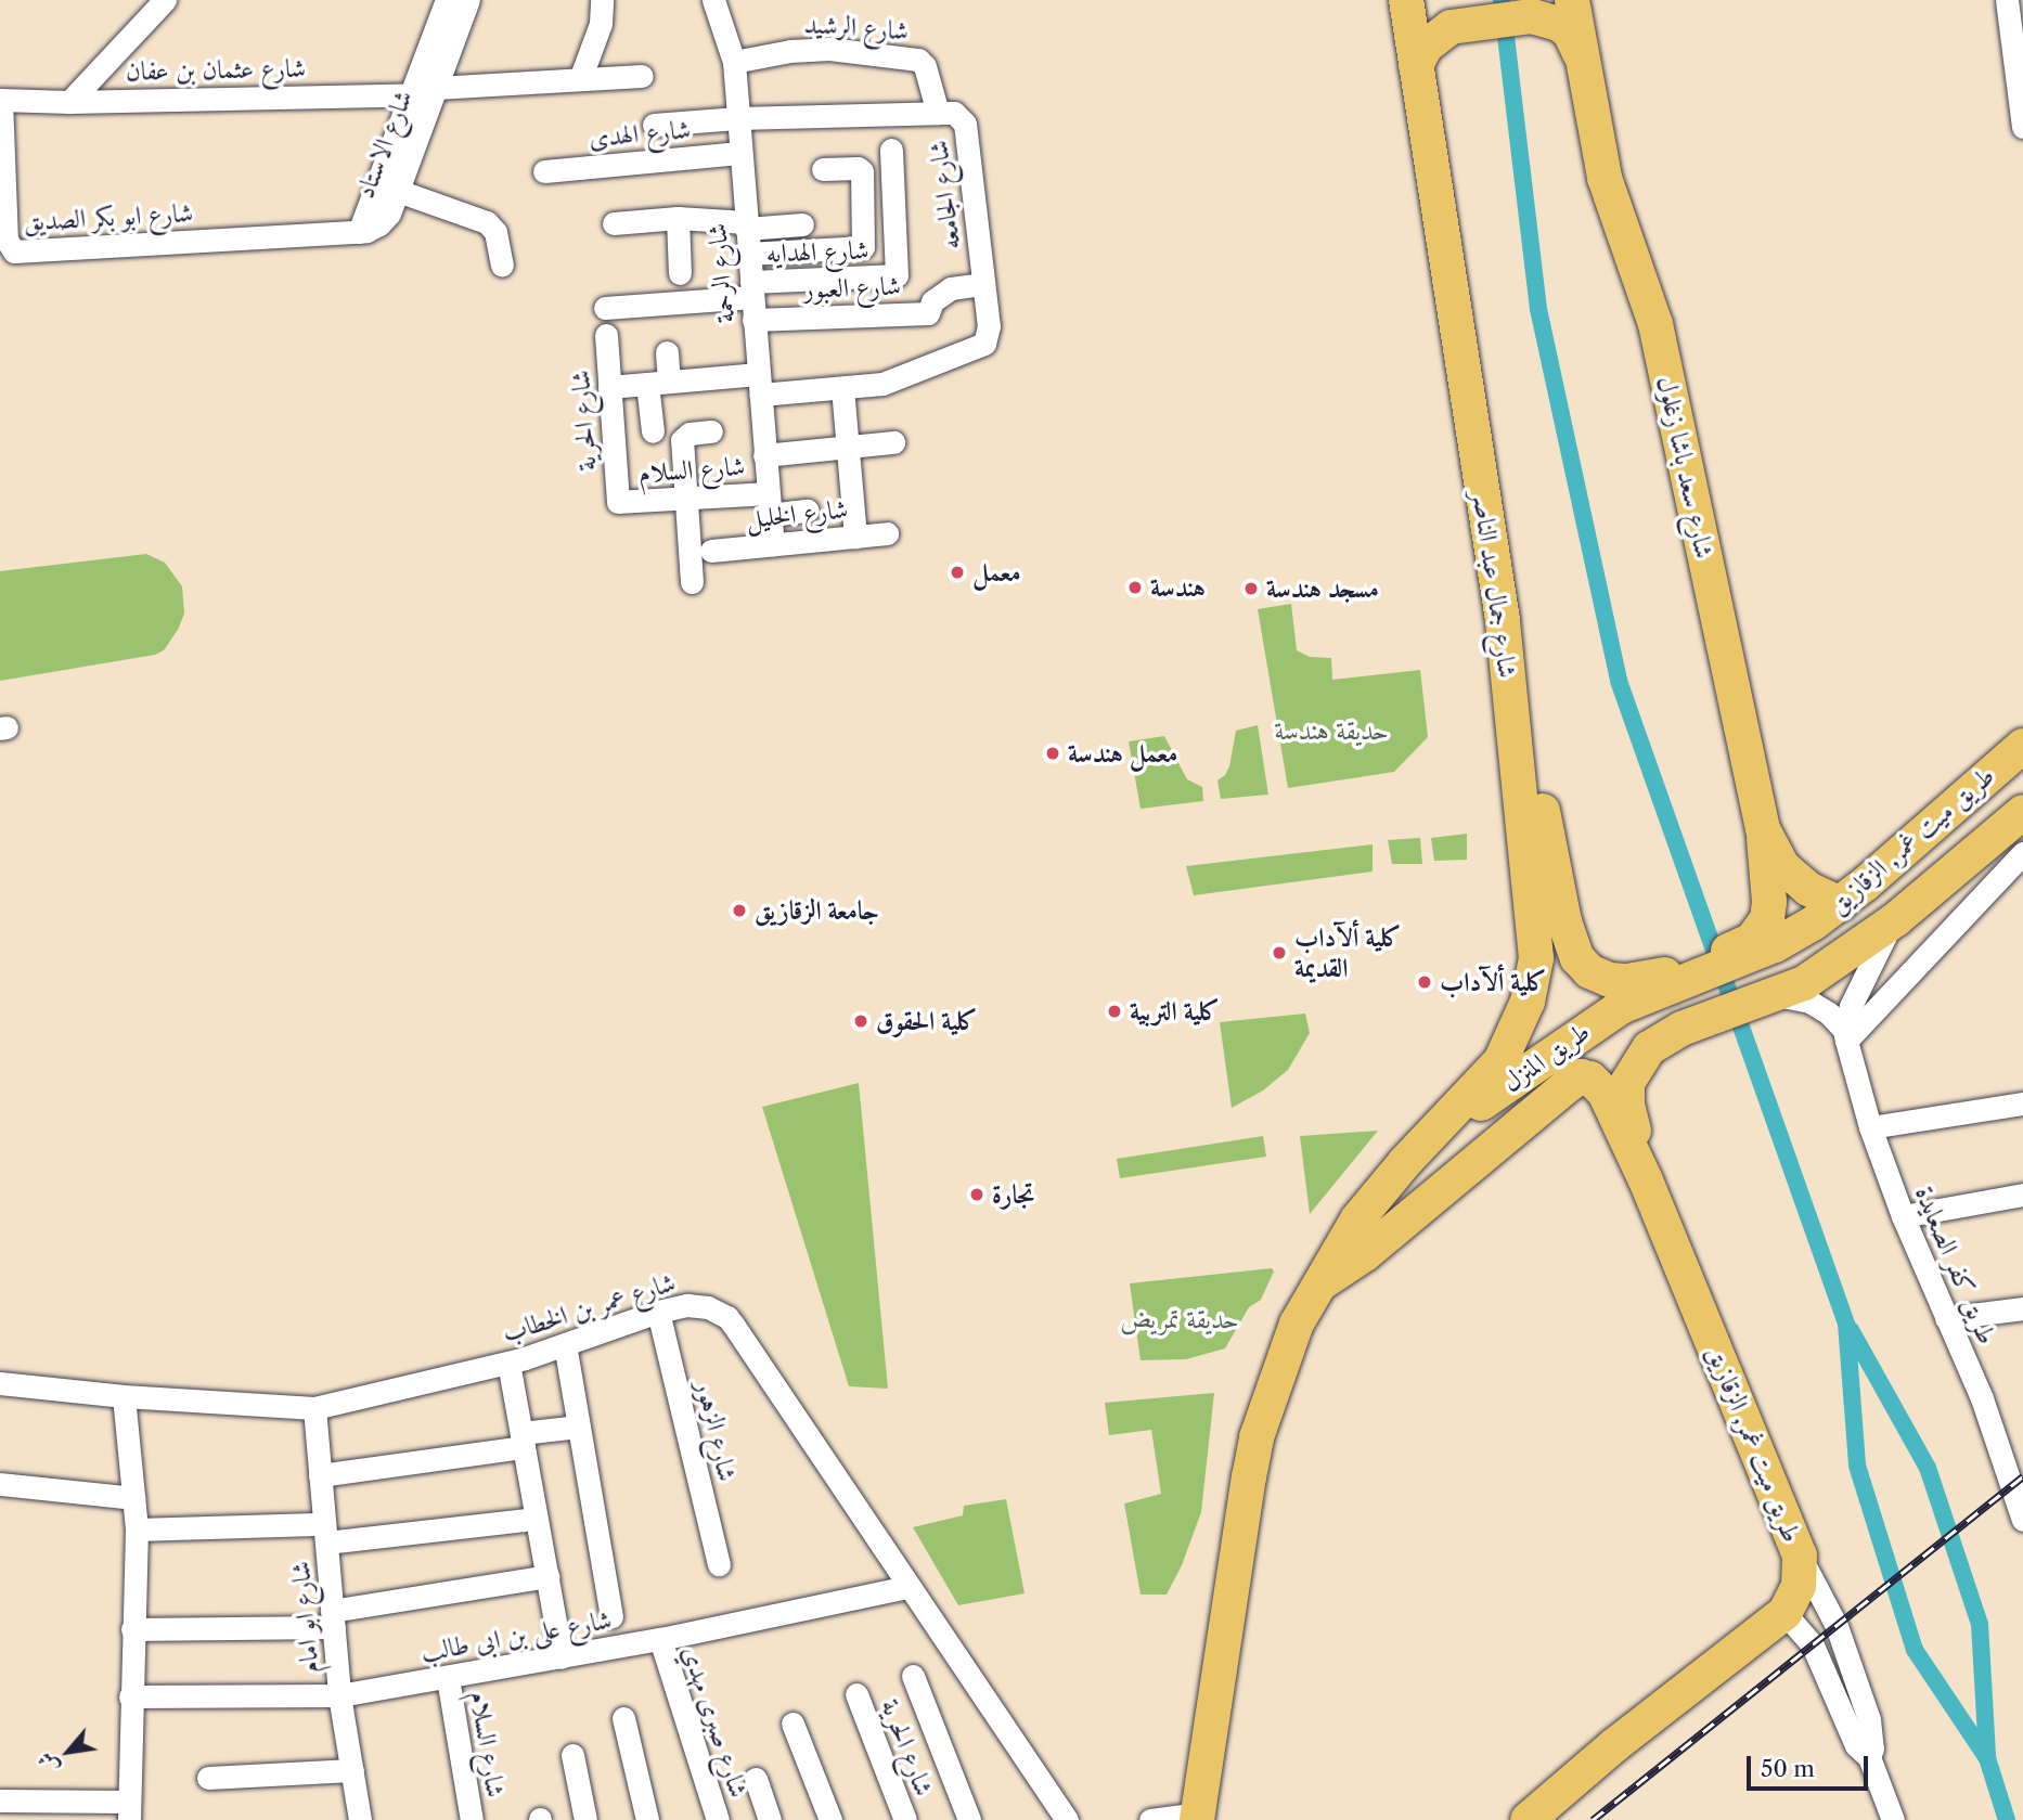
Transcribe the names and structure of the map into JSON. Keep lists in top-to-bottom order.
{
  "streets": {
    "highway": [
      "شارع سعد باشا زغلول",
      "شارع جمال عبد الناصر",
      "طريق ميت غمر, الزقازيق",
      "طريق المنزل"
    ],
    "street": [
      "شارع الرشيد",
      "شارع عثمان بن عفان",
      "شارع الهدى",
      "شارع الاستاد",
      "شارع الجامعه",
      "شارع ابو بكر الصديق",
      "شارع الهدايه",
      "شارع الرحمة",
      "شارع العبور",
      "شارع الحرية",
      "شارع السلام",
      "شارع الخليل",
      "طريق كفر الصعايدة",
      "شارع عمر بن الخطاب",
      "شارع الزهور",
      "شارع ابو امام",
      "شارع على بن ابى طالب",
      "شارع صبرى مهدي"
    ]
  },
  "crossings": [
    ["شارع الرشيد", "شارع الجامعه"],
    ["شارع الرشيد", "شارع الرحمة"],
    ["شارع عثمان بن عفان", "شارع الاستاد"],
    ["شارع عثمان بن عفان", "شارع ابو بكر الصديق"],
    ["شارع الهدى", "شارع الرحمة"],
    ["شارع الاستاد", "شارع ابو بكر الصديق"],
    ["شارع الجامعه", "شارع الرحمة"],
    ["شارع الجامعه", "شارع العبور"],
    ["شارع الهدايه", "شارع الرحمة"],
    ["شارع الهدايه", "شارع العبور"],
    ["شارع الرحمة", "شارع العبور"],
    ["شارع الرحمة", "شارع السلام"],
    ["شارع الرحمة", "شارع الخليل"],
    ["شارع الحرية", "شارع السلام"],
    ["شارع سعد باشا زغلول", "طريق ميت غمر, الزقازيق"],
    ["شارع السلام", "شارع على بن ابى طالب"],
    ["شارع جمال عبد الناصر", "طريق المنزل"],
    ["طريق ميت غمر, الزقازيق", "طريق المنزل"],
    ["شارع عمر بن الخطاب", "شارع الزهور"],
    ["شارع عمر بن الخطاب", "شارع ابو امام"],
    ["شارع عمر بن الخطاب", "شارع على بن ابى طالب"],
    ["شارع ابو امام", "شارع على بن ابى طالب"],
    ["شارع على بن ابى طالب", "شارع صبرى مهدي"]
  ],
  "parks": ["حديقة هندسة", "حديقة تمريض"],
  "places": [
    "معمل",
    "هندسة",
    "مسجد هندسة",
    "معمل هندسة",
    "جامعة الزقازيق",
    "كلية ألآداب القديمة",
    "كلية ألآداب",
    "كلية التربية",
    "كلية الحقوق",
    "تجارة"
  ],
  "scale_bar": "50 m",
  "north": "bottom left"
}
